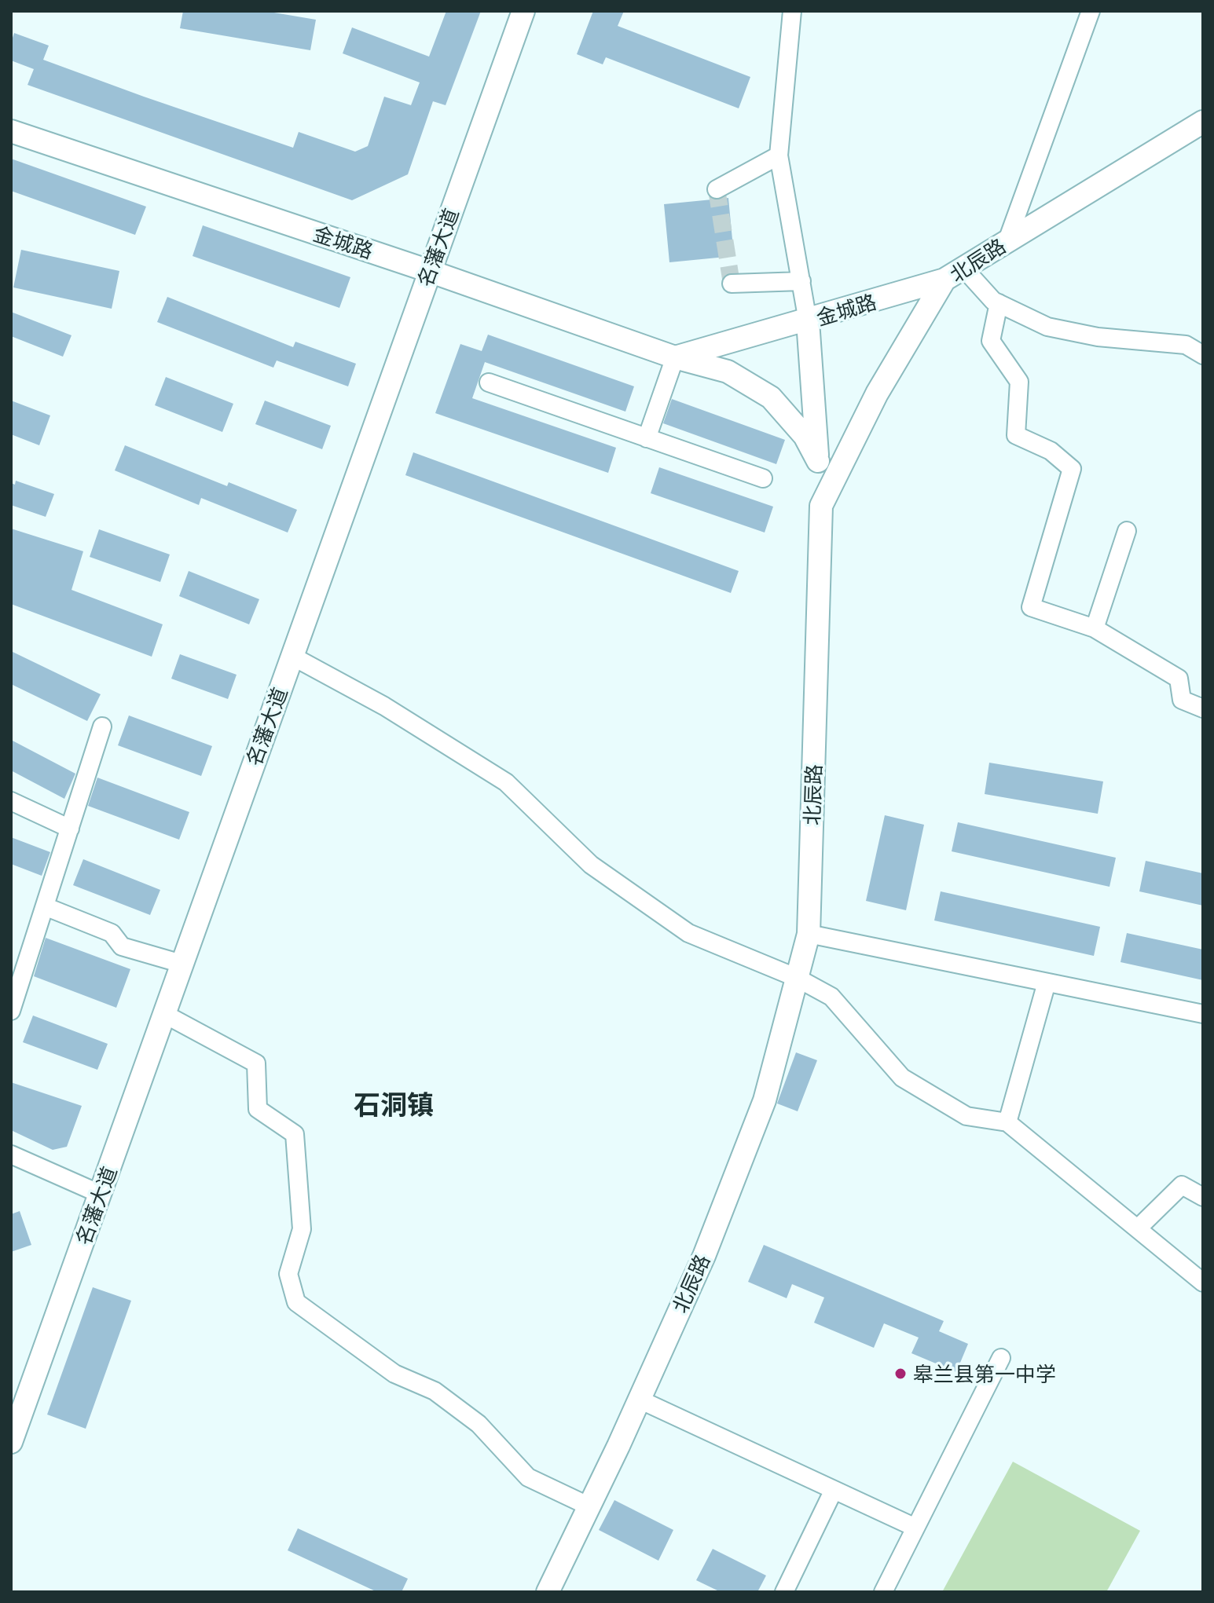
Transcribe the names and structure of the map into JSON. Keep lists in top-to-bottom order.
{
  "streets": {
    "main road": ["金城路", "名藩大道", "北辰路"]
  },
  "crossings": [
    ["金城路", "名藩大道"],
    ["金城路", "北辰路"]
  ],
  "districts": ["石洞镇"],
  "places": ["皋兰县第一中学"]
}
